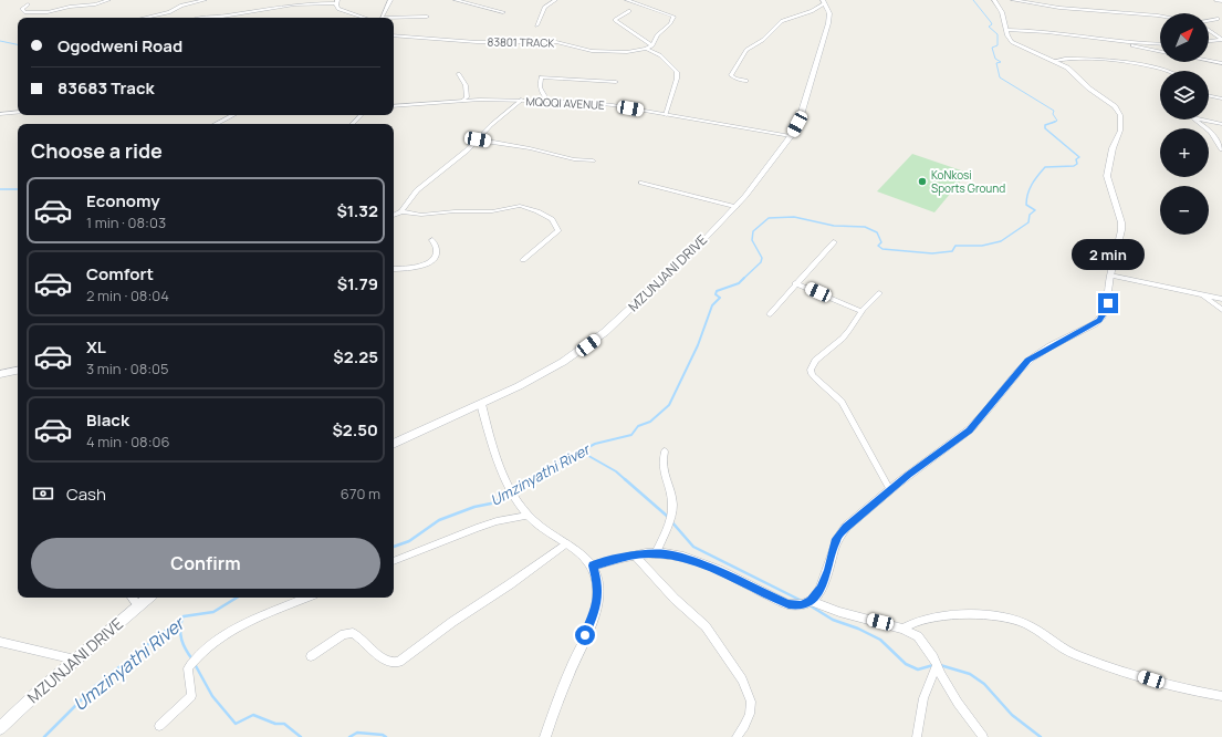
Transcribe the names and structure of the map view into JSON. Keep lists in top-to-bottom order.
{
  "streets": {
    "main road": ["MZUNJANI DRIVE"],
    "street": ["83801 TRACK", "MQOQI AVENUE"]
  },
  "crossings": [
    ["MQOQI AVENUE", "MZUNJANI DRIVE"]
  ],
  "water": ["Umzinyathi River"],
  "places": ["KoNkosi Sports Ground"],
  "north": "top right",
  "page": {
    "map_buttons": ["+", "−"],
    "banner": ["Ogodweni Road", "83683 Track"],
    "heading": "Choose a ride",
    "list": [
      {
        "name": "Economy",
        "note": "1 min · 08:03",
        "value": "$1.32"
      },
      {
        "name": "Comfort",
        "note": "2 min · 08:04",
        "value": "$1.79"
      },
      {
        "name": "XL",
        "note": "3 min · 08:05",
        "value": "$2.25"
      },
      {
        "name": "Black",
        "note": "4 min · 08:06",
        "value": "$2.50"
      }
    ],
    "bubble": "2 min",
    "pay": ["Cash", "670 m"],
    "buttons": "Confirm"
  }
}
